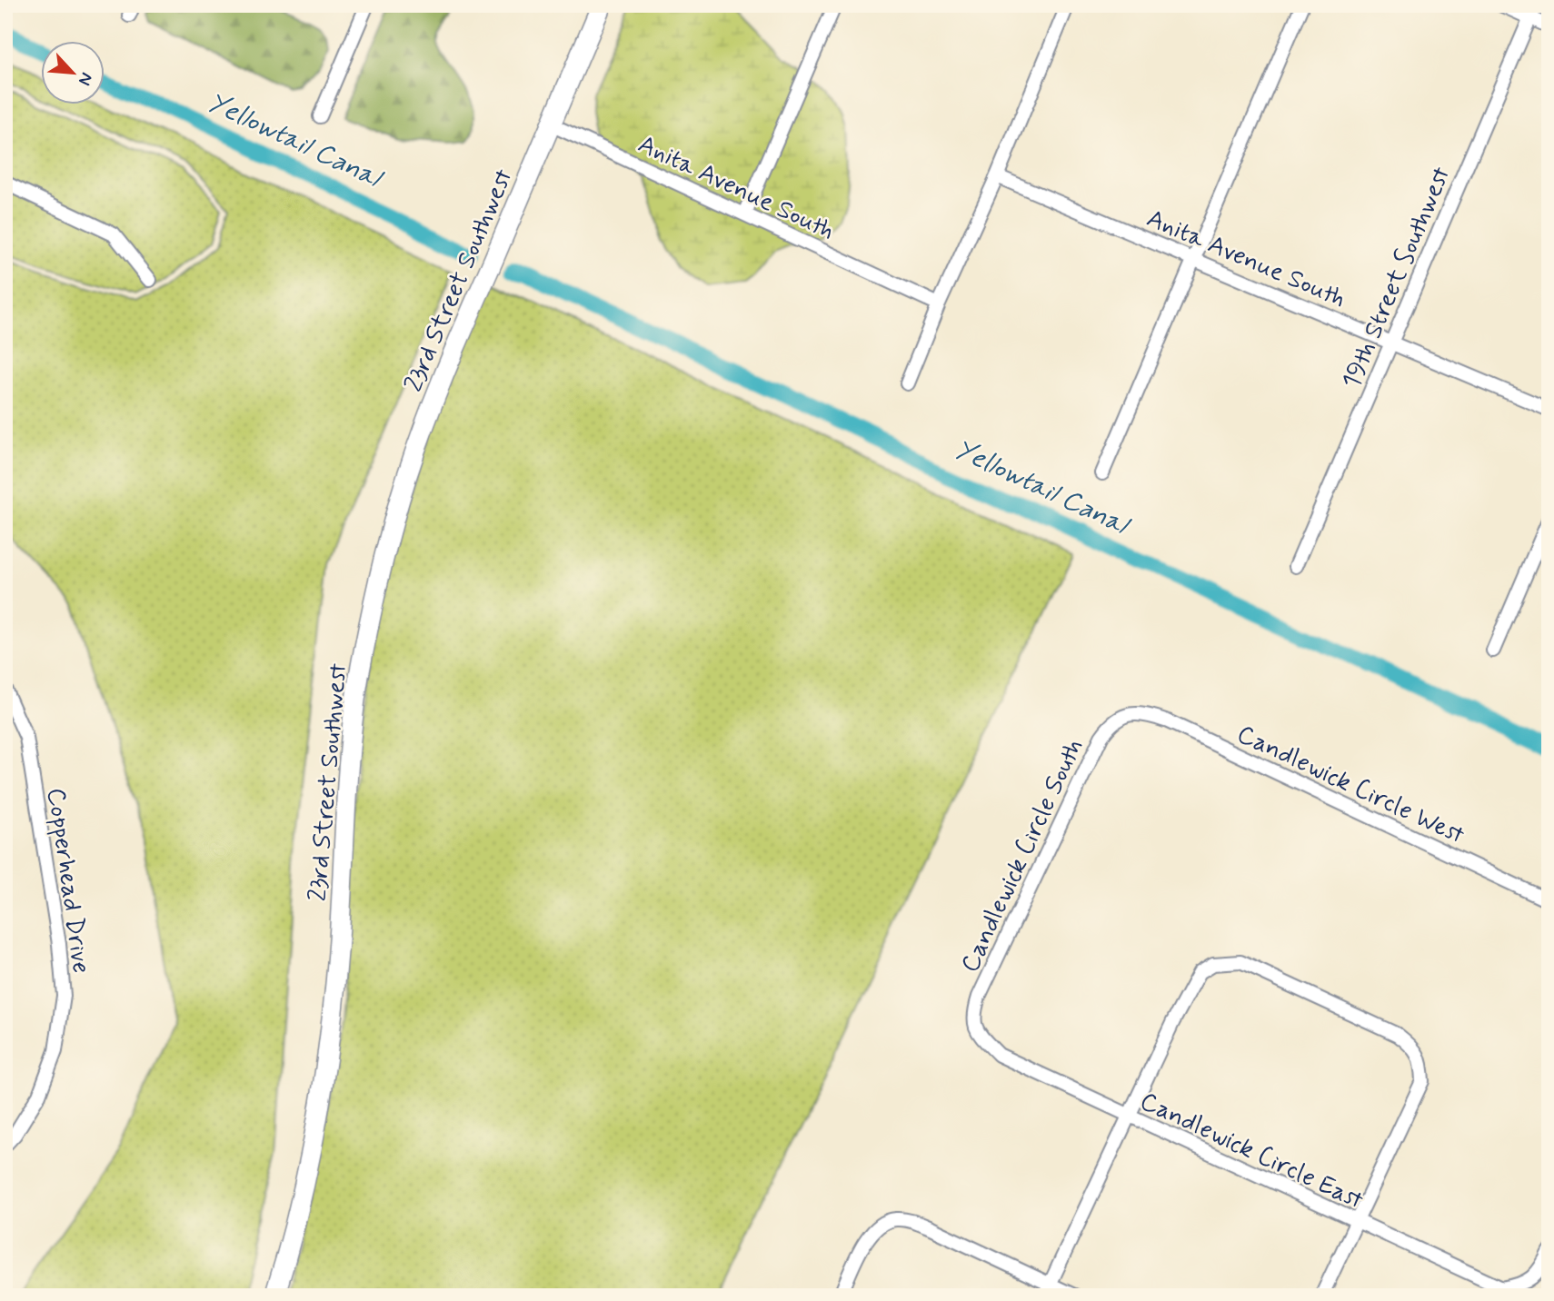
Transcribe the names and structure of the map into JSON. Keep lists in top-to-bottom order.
{
  "streets": {
    "street": [
      "Anita Avenue South",
      "19th Street Southwest",
      "23rd Street Southwest",
      "Candlewick Circle West",
      "Candlewick Circle South",
      "Copperhead Drive",
      "Candlewick Circle East"
    ]
  },
  "crossings": [
    ["Anita Avenue South", "19th Street Southwest"],
    ["Anita Avenue South", "23rd Street Southwest"],
    ["Candlewick Circle West", "Candlewick Circle South"],
    ["Candlewick Circle South", "Candlewick Circle East"]
  ],
  "water": ["Yellowtail Canal"],
  "north": "bottom right"
}
